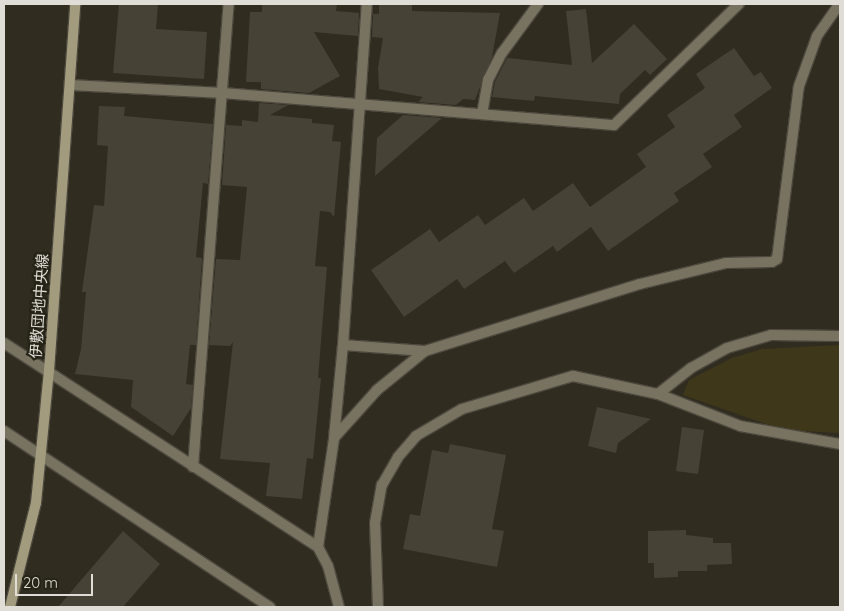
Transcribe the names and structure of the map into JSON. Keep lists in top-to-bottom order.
{
  "streets": {
    "street": ["伊敷団地中央線"]
  },
  "scale_bar": "20 m"
}
